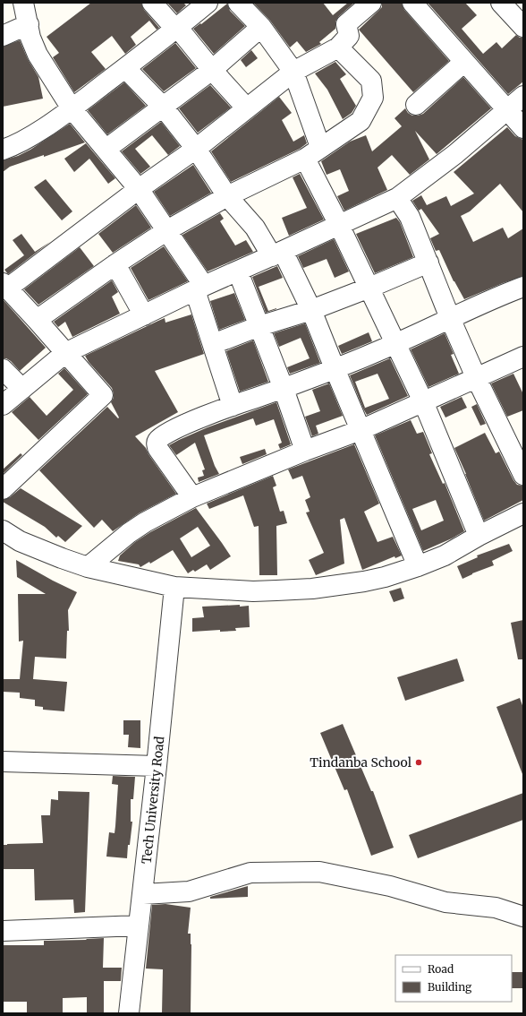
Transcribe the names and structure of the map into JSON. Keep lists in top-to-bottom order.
{
  "streets": {
    "street": ["Tech University Road"]
  },
  "places": ["Tindanba School"],
  "legend": ["Road", "Building"]
}
